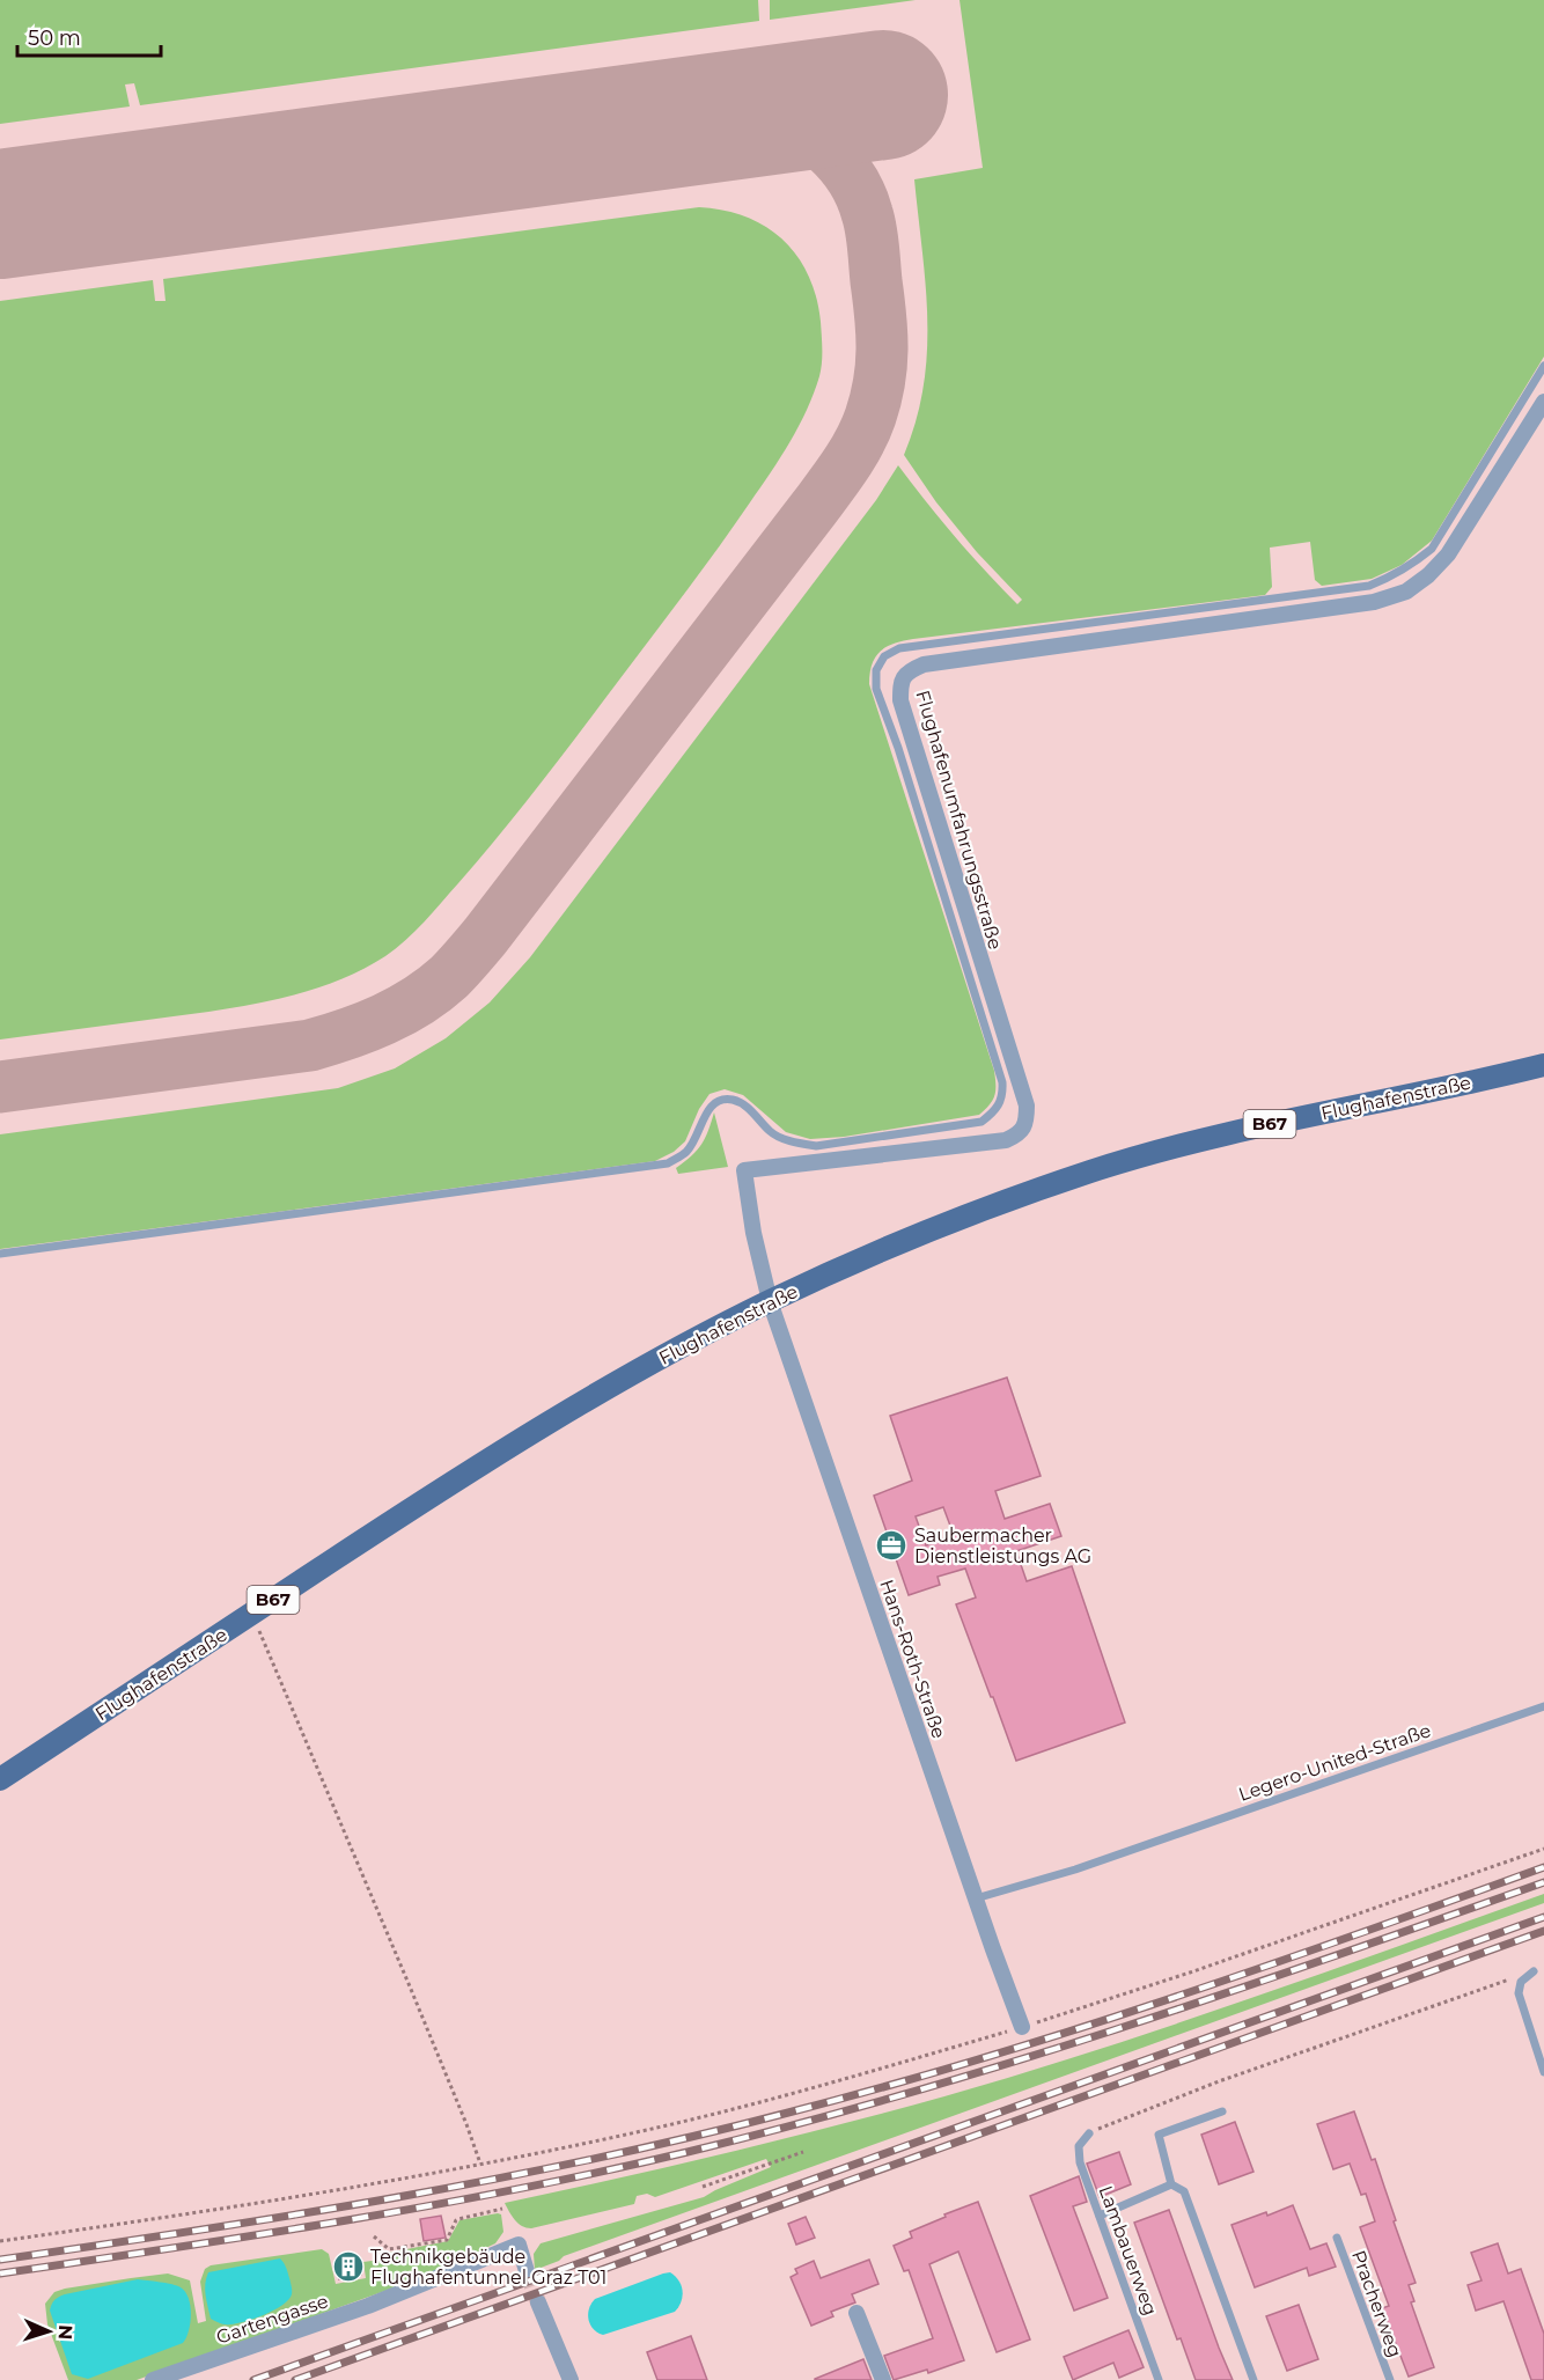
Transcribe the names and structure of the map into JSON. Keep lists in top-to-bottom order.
{
  "streets": {
    "main road": ["Flughafenstraße", "B67"],
    "street": ["Flughafenumfahrungsstraße", "Hans-Roth-Straße", "Gartengasse"],
    "lane": ["Legero-United-Straße", "Lambauerweg", "Pracherweg"]
  },
  "crossings": [
    ["Flughafenumfahrungsstraße", "Flughafenstraße"],
    ["Flughafenumfahrungsstraße", "Hans-Roth-Straße"],
    ["Flughafenstraße", "Hans-Roth-Straße"],
    ["Hans-Roth-Straße", "Legero-United-Straße"]
  ],
  "places": {
    "office": ["Saubermacher Dienstleistungs AG"],
    "building": ["Technikgebäude Flughafentunnel Graz T01"]
  },
  "scale_bar": "50 m",
  "north": "right"
}
